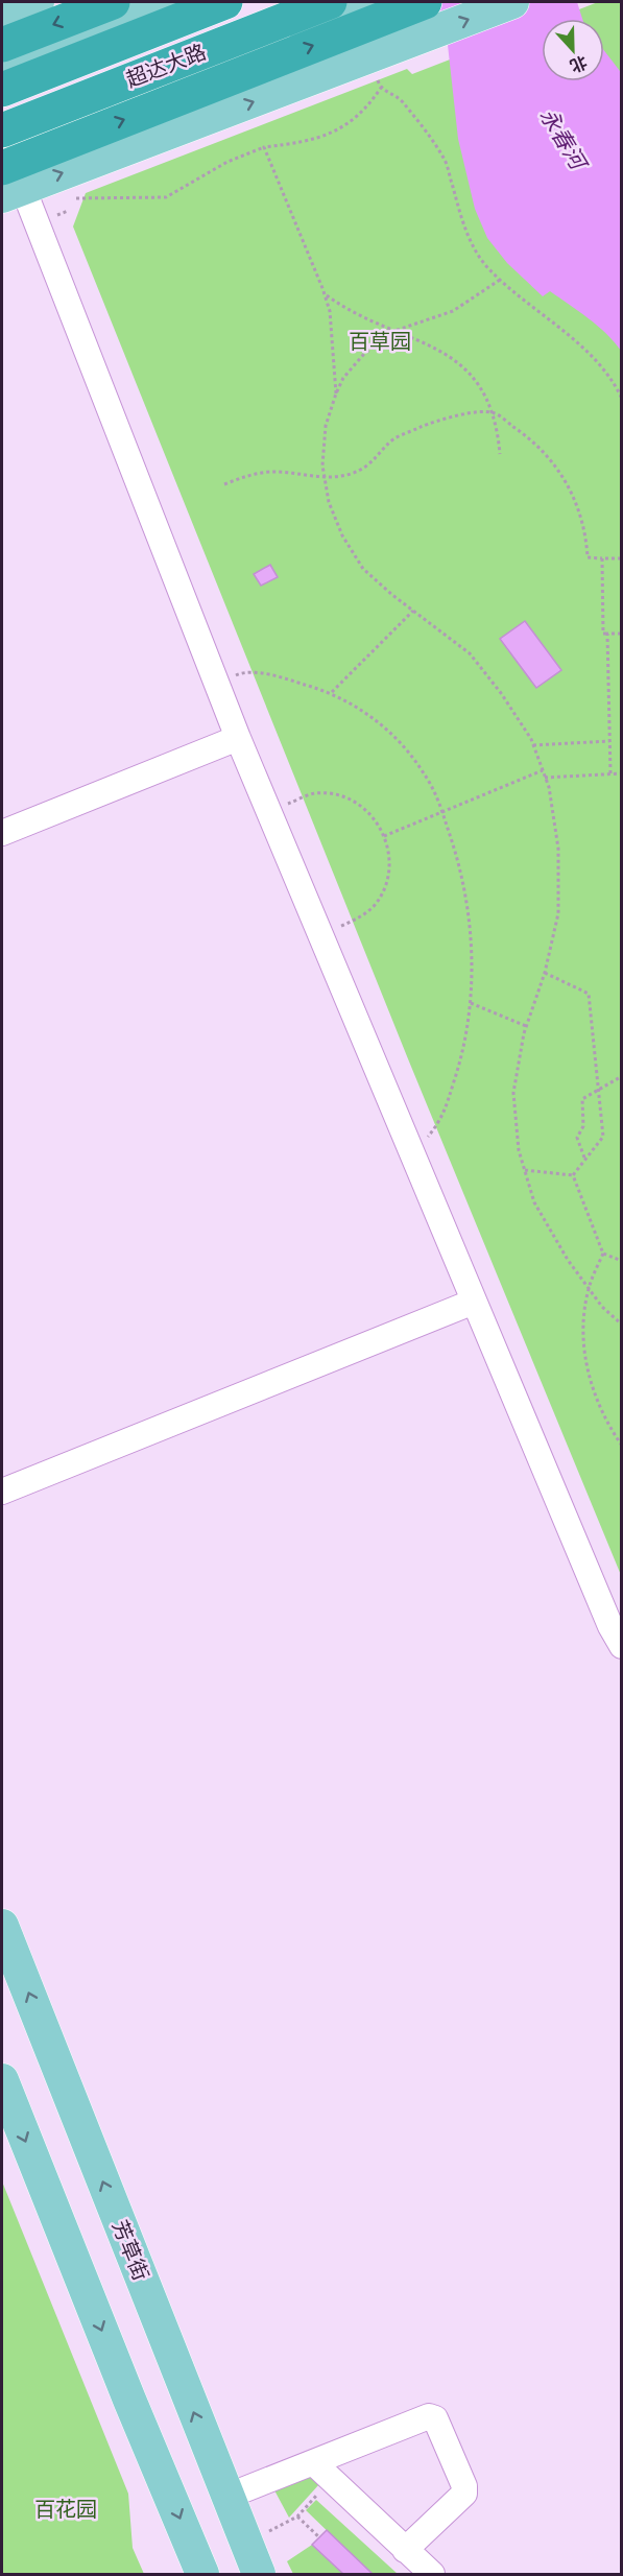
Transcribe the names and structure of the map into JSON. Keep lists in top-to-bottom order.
{
  "streets": {
    "highway": ["超达大路"],
    "main road": ["芳草街"]
  },
  "water": ["永春河"],
  "parks": ["百草园", "百花园"],
  "north": "bottom"
}
